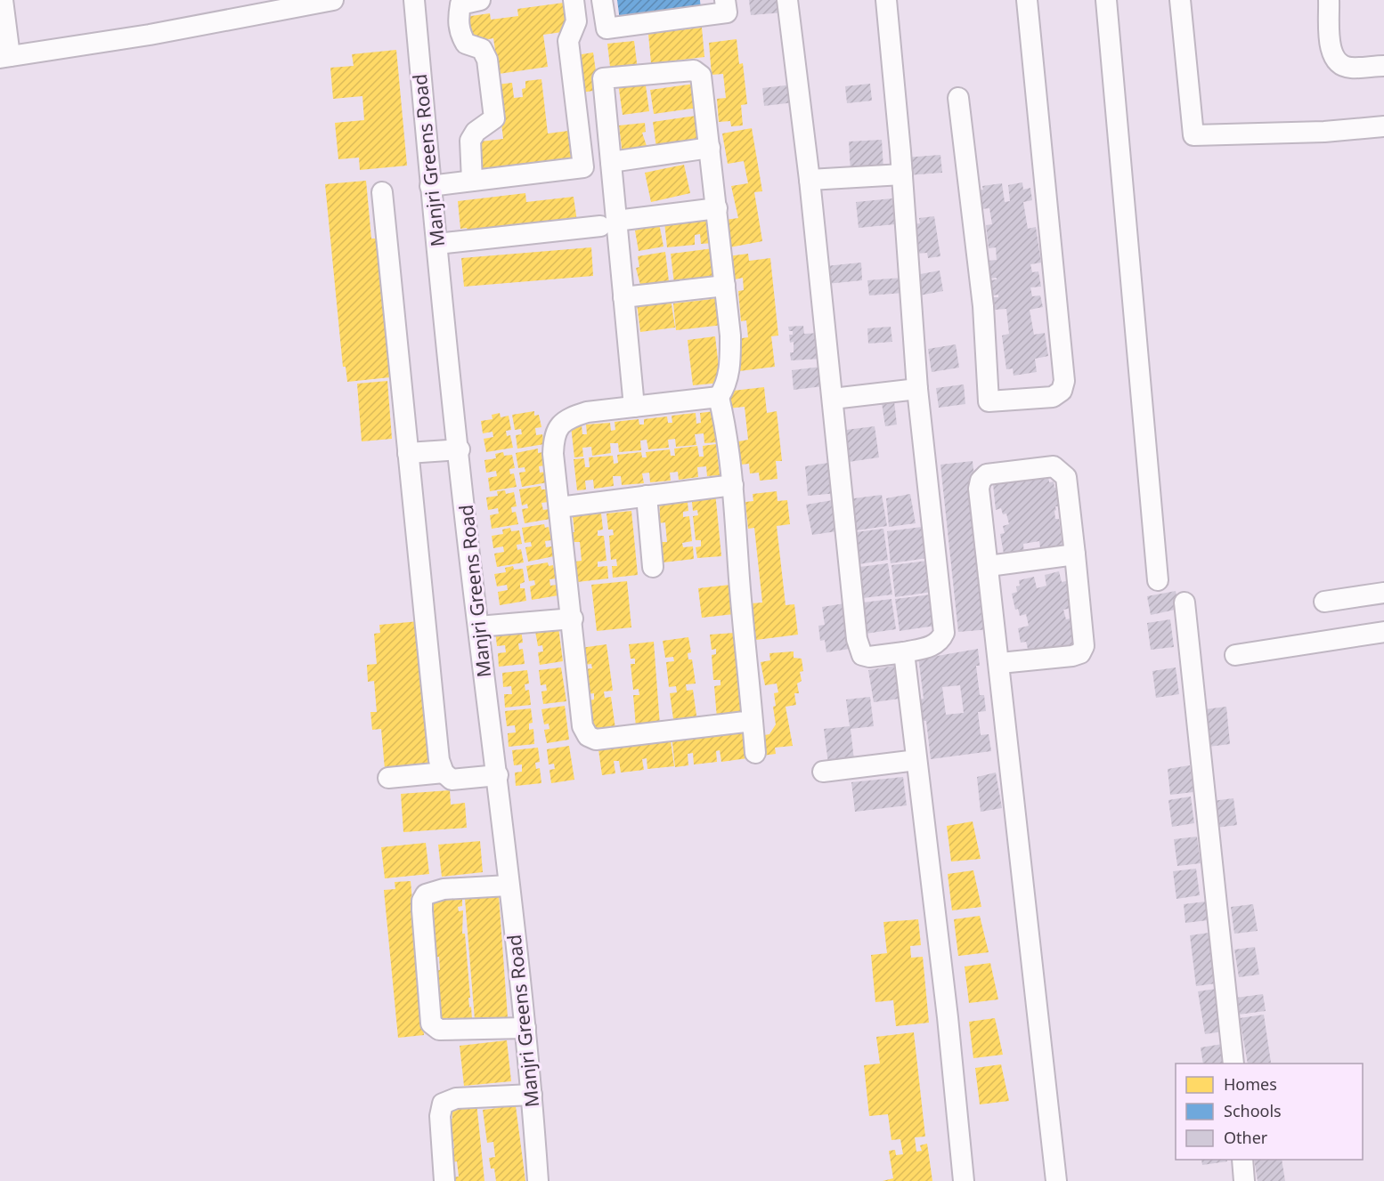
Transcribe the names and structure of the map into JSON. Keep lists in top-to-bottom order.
{
  "streets": {
    "street": ["Manjri Greens Road"]
  },
  "legend": ["Homes", "Schools", "Other"]
}
